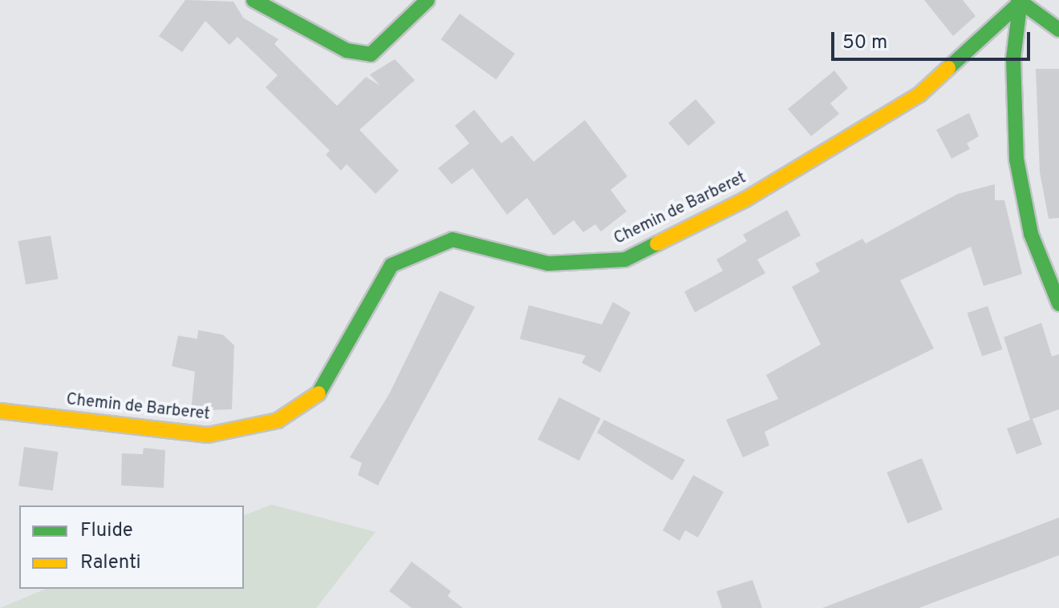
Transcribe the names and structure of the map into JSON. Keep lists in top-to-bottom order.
{
  "streets": {
    "street": ["Chemin de Barberet"]
  },
  "legend": ["Fluide", "Ralenti"],
  "scale_bar": "50 m"
}
